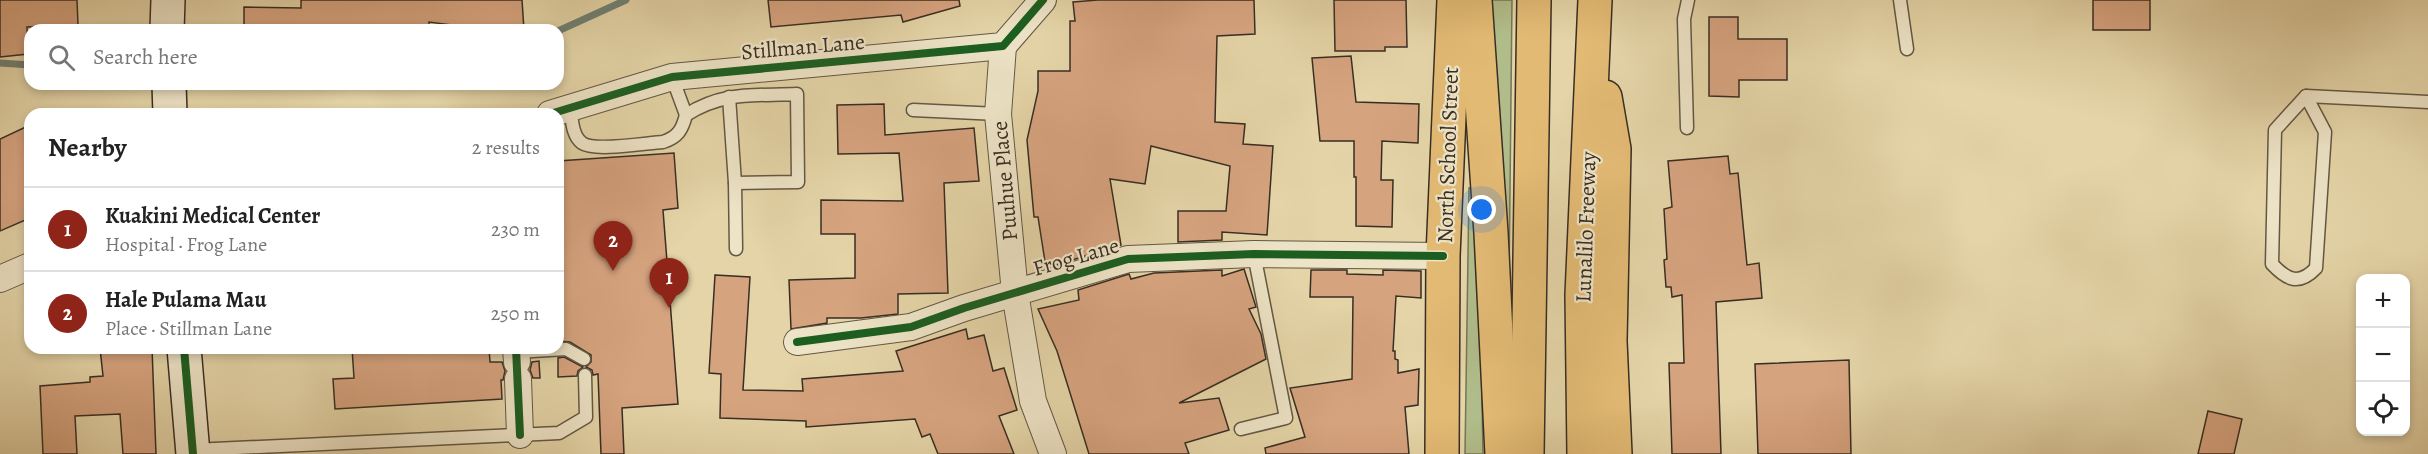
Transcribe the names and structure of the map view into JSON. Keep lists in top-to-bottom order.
{
  "streets": {
    "main road": ["North School Street", "Lunalilo Freeway"],
    "street": ["Stillman Lane", "Puuhue Place", "Frog Lane"]
  },
  "crossings": [
    ["Stillman Lane", "Puuhue Place"],
    ["North School Street", "Frog Lane"],
    ["Puuhue Place", "Frog Lane"]
  ],
  "page": {
    "search": "Search here",
    "heading": ["Nearby", "2 results"],
    "list": [
      {
        "mark": "1",
        "name": "Kuakini Medical Center",
        "note": "Hospital · Frog Lane",
        "value": "230 m"
      },
      {
        "mark": "2",
        "name": "Hale Pulama Mau",
        "note": "Place · Stillman Lane",
        "value": "250 m"
      }
    ],
    "pins": ["2", "1"],
    "map_buttons": ["+", "−"]
  }
}
